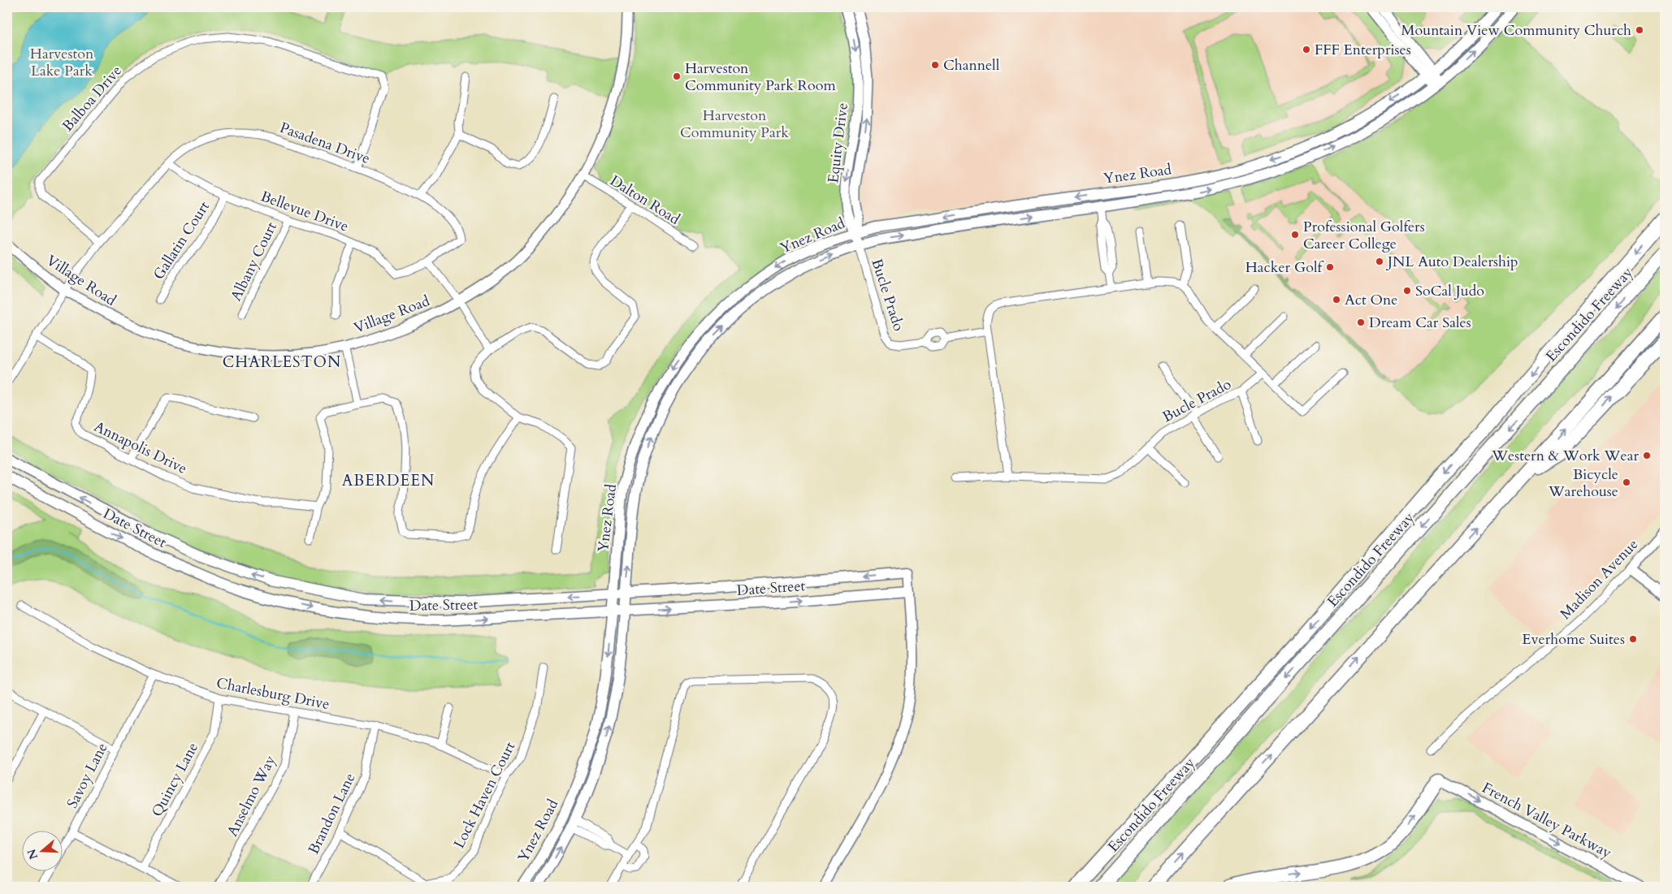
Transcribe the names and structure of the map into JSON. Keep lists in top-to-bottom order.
{
  "streets": {
    "highway": ["Escondido Freeway"],
    "main road": ["Ynez Road", "Date Street", "French Valley Parkway"],
    "street": [
      "Balboa Drive",
      "Pasadena Drive",
      "Equity Drive",
      "Dalton Road",
      "Bellevue Drive",
      "Gallatin Court",
      "Albany Court",
      "Village Road",
      "Bucle Prado",
      "Annapolis Drive",
      "Madison Avenue",
      "Charlesburg Drive",
      "Savoy Lane",
      "Quincy Lane",
      "Lock Haven Court",
      "Anselmo Way",
      "Brandon Lane"
    ]
  },
  "crossings": [
    ["Balboa Drive", "Pasadena Drive"],
    ["Pasadena Drive", "Bellevue Drive"],
    ["Pasadena Drive", "Village Road"],
    ["Pasadena Drive", "Annapolis Drive"],
    ["Equity Drive", "Ynez Road"],
    ["Equity Drive", "Bucle Prado"],
    ["Ynez Road", "Bucle Prado"],
    ["Ynez Road", "Date Street"],
    ["Dalton Road", "Village Road"],
    ["Bellevue Drive", "Gallatin Court"],
    ["Bellevue Drive", "Albany Court"],
    ["Charlesburg Drive", "Savoy Lane"],
    ["Charlesburg Drive", "Quincy Lane"],
    ["Charlesburg Drive", "Lock Haven Court"],
    ["Charlesburg Drive", "Anselmo Way"],
    ["Charlesburg Drive", "Brandon Lane"],
    ["Lock Haven Court", "Brandon Lane"]
  ],
  "one_way": ["French Valley Parkway"],
  "districts": ["CHARLESTON", "ABERDEEN"],
  "parks": ["Harveston Lake Park", "Harveston Community Park"],
  "places": [
    "Mountain View Community Church",
    "FFF Enterprises",
    "Channell",
    "Harveston Community Park Room",
    "Professional Golfers Career College",
    "JNL Auto Dealership",
    "Hacker Golf",
    "SoCal Judo",
    "Act One",
    "Dream Car Sales",
    "Western & Work Wear",
    "Bicycle Warehouse",
    "Everhome Suites"
  ],
  "north": "left"
}
